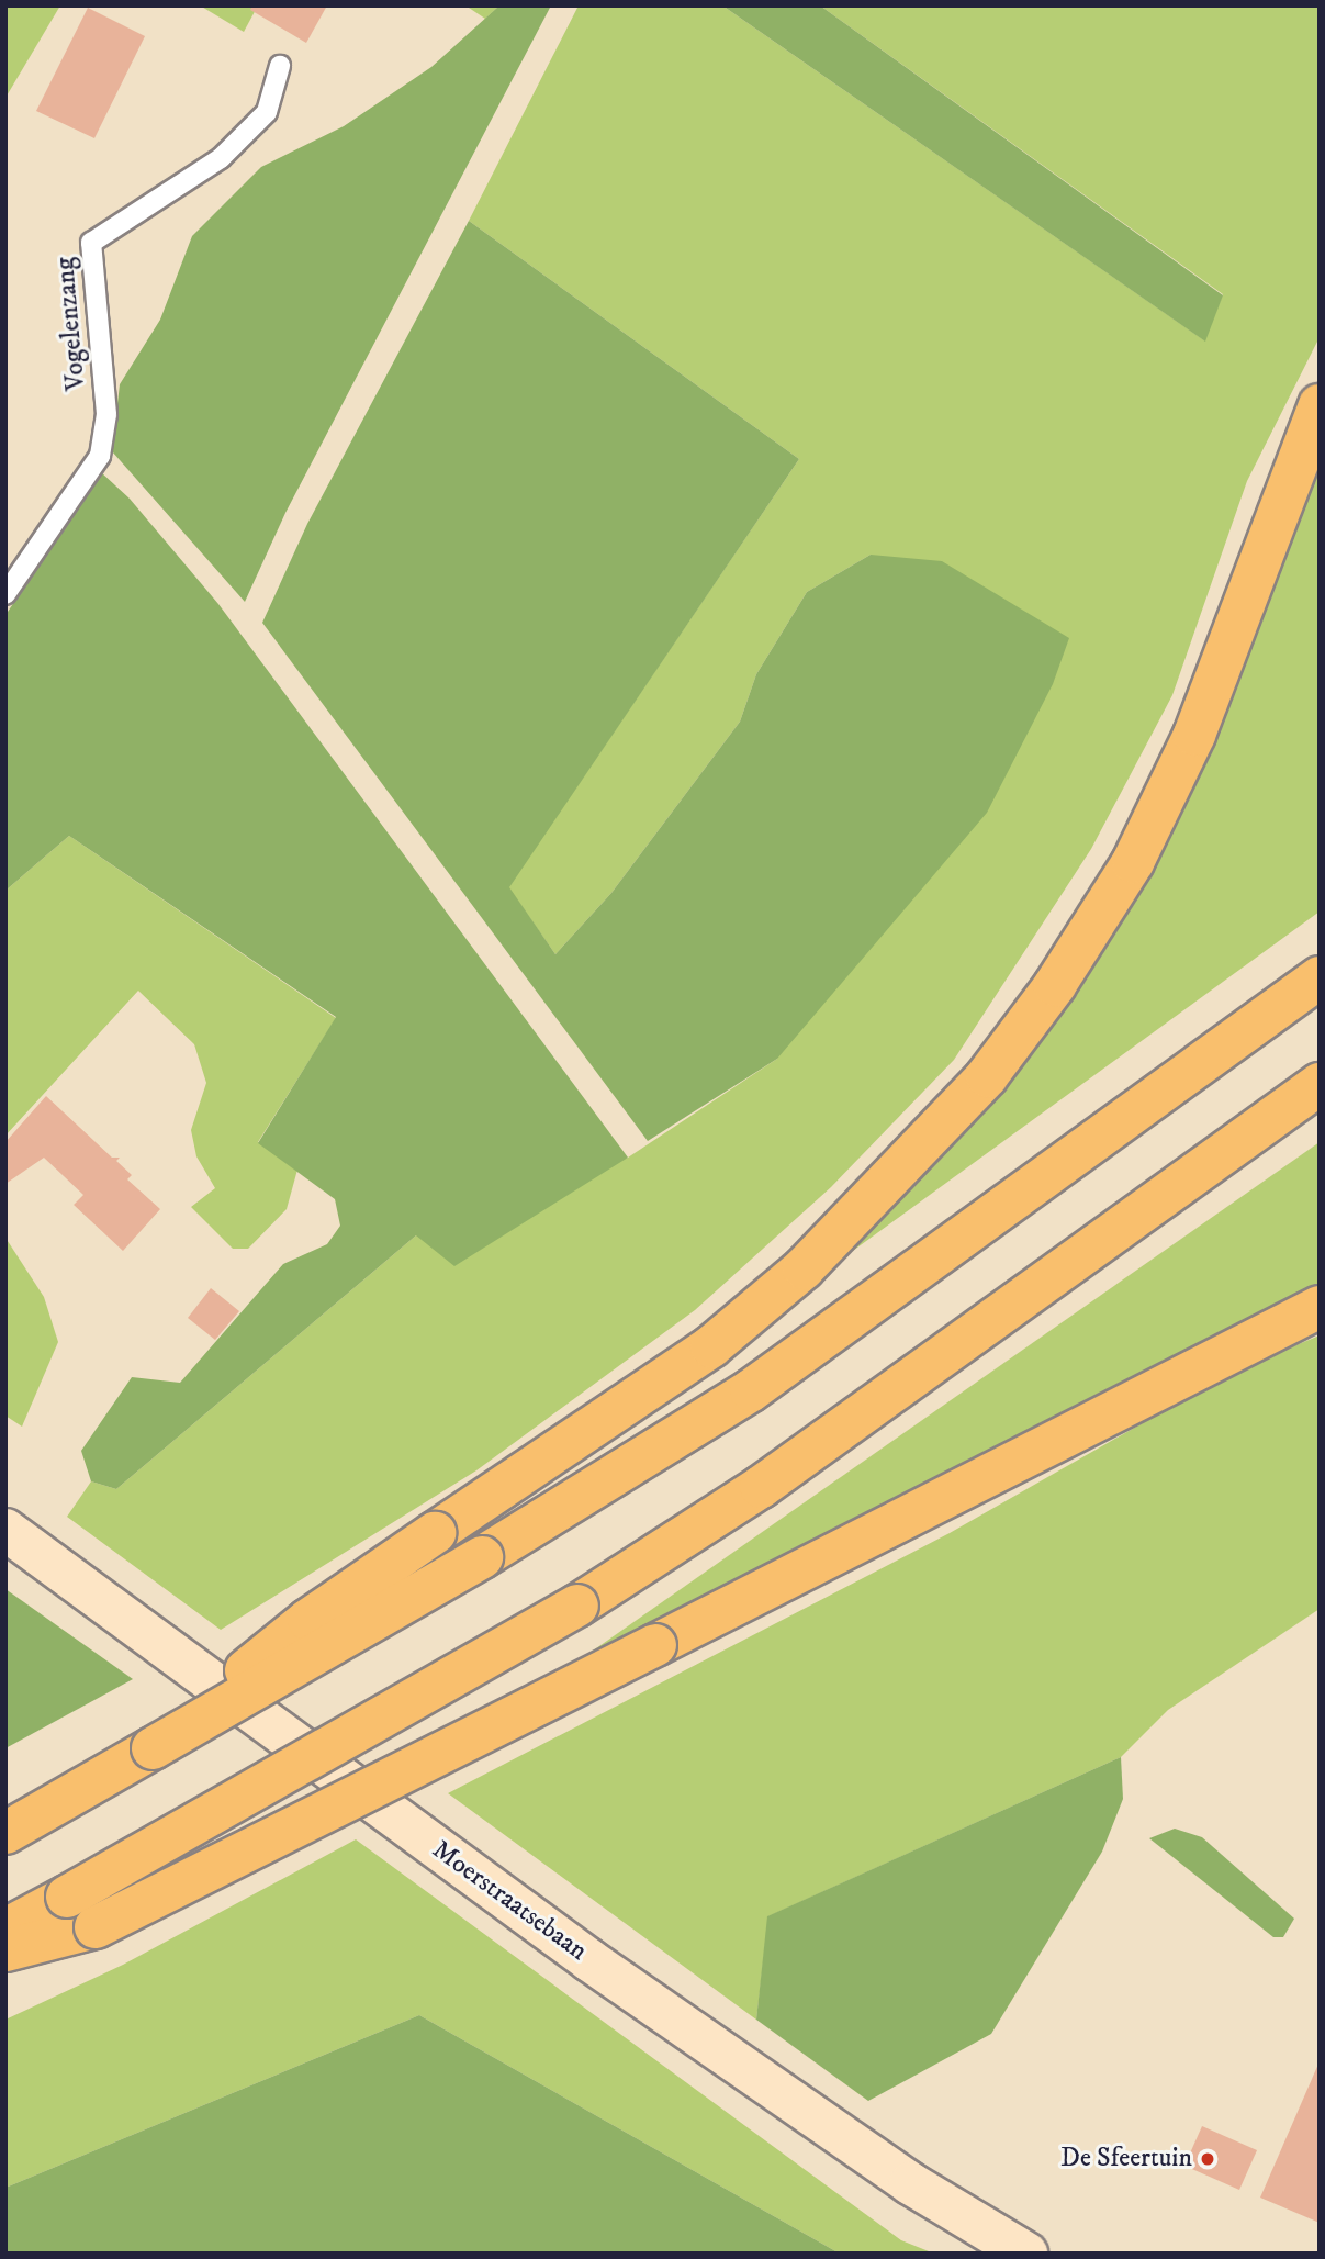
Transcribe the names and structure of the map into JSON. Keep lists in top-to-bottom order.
{
  "streets": {
    "street": ["Moerstraatsebaan"],
    "lane": ["Vogelenzang"]
  },
  "places": ["De Sfeertuin"]
}
